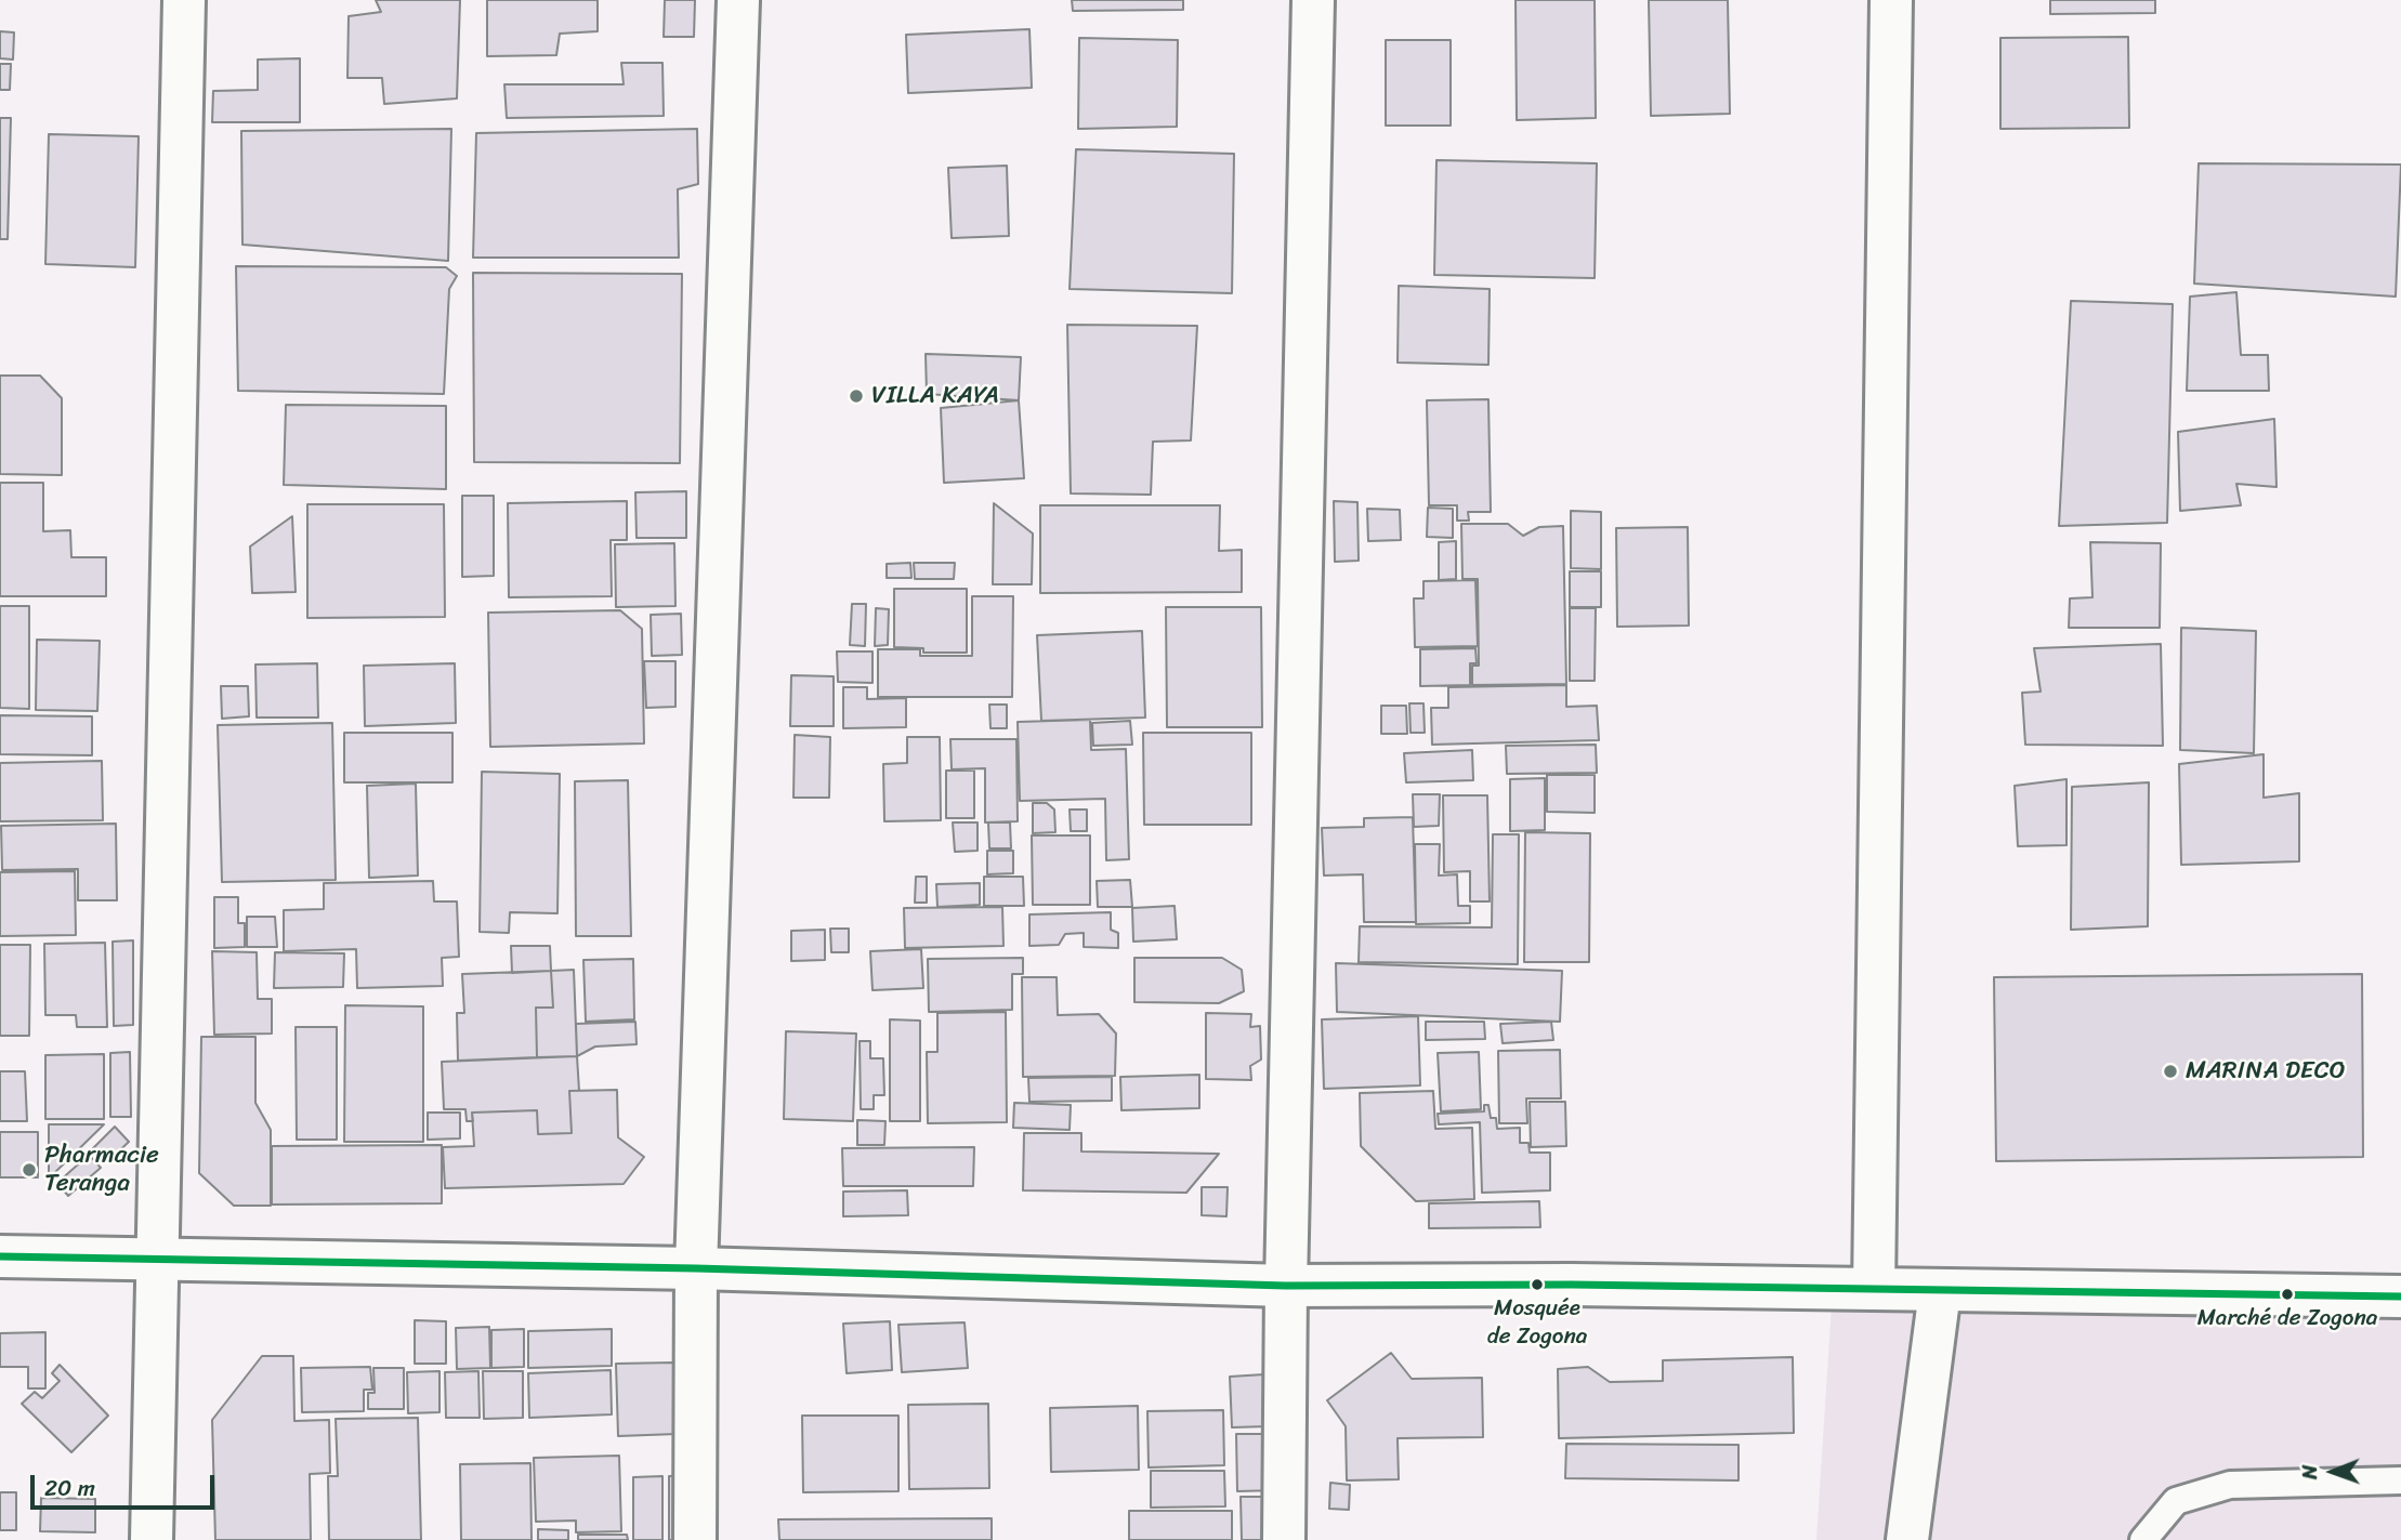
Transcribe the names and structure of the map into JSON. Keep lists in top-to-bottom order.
{
  "places": [
    "VILLA KAYA",
    "MARINA DECO",
    "Pharmacie Teranga",
    "Mosquée de Zogona",
    "Marché de Zogona"
  ],
  "scale_bar": "20 m",
  "north": "left"
}
